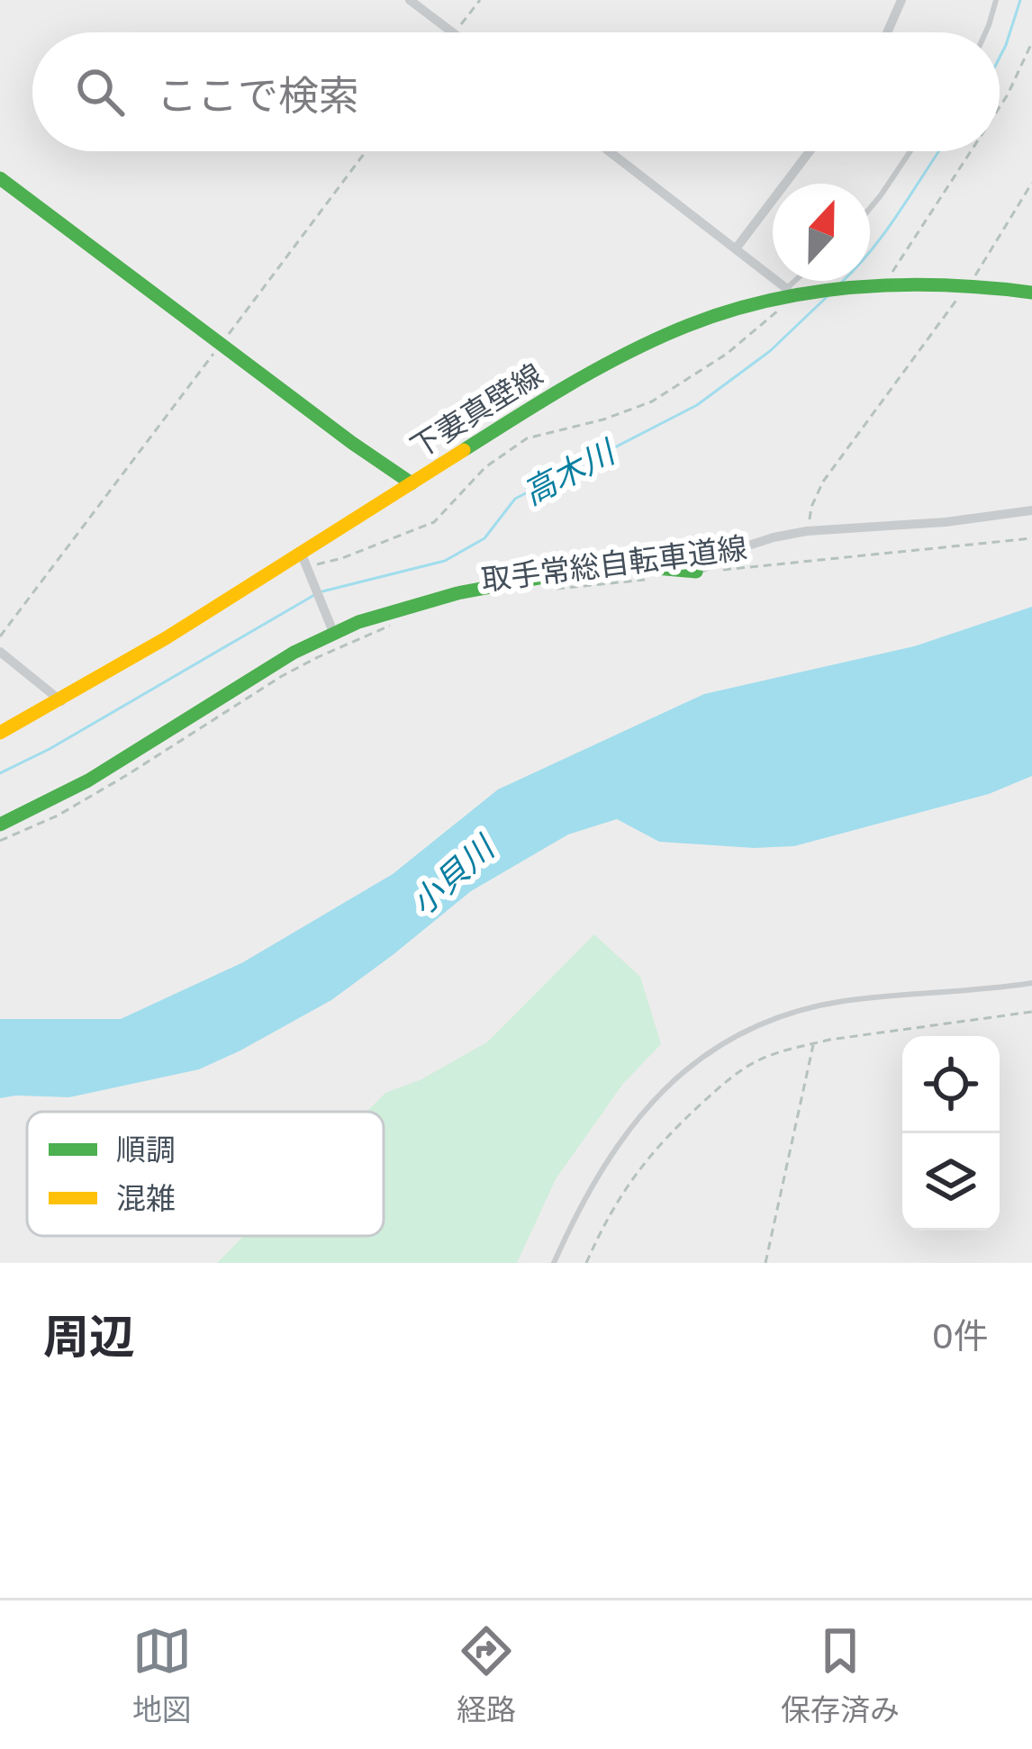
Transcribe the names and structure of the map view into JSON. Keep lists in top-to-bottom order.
{
  "streets": {
    "street": ["下妻真壁線"],
    "path": ["取手常総自転車道線"]
  },
  "water": ["高木川", "小貝川"],
  "legend": ["順調", "混雑"],
  "north": "top",
  "page": {
    "search": "ここで検索",
    "heading": ["周辺", "0件"],
    "nav": ["地図", "経路", "保存済み"]
  }
}
